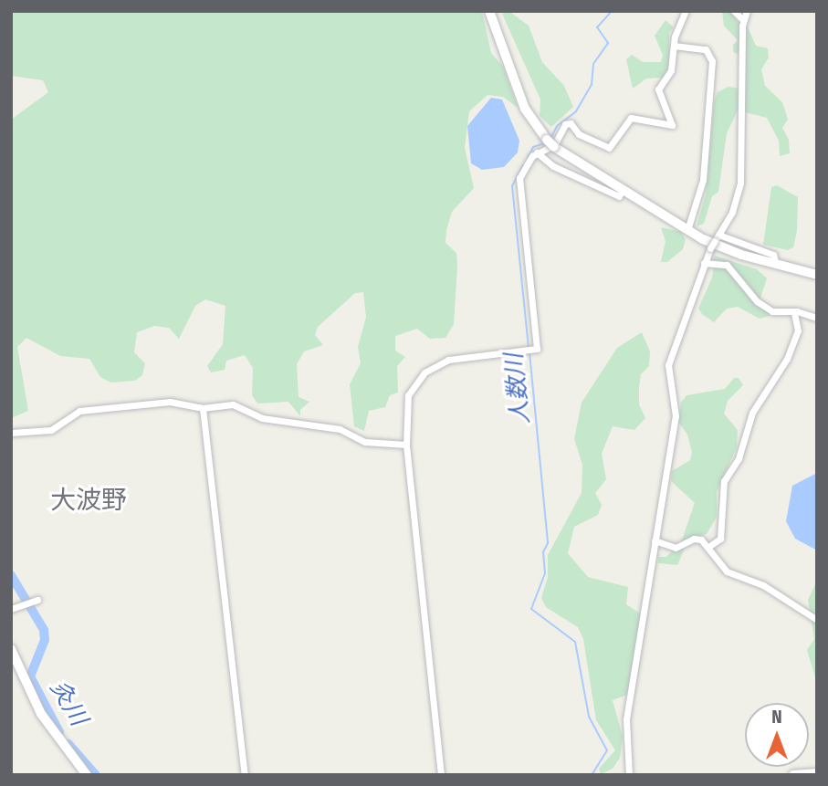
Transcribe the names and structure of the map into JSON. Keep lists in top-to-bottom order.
{
  "districts": ["大波野"],
  "water": ["人数川", "灸川"],
  "north": "top"
}
